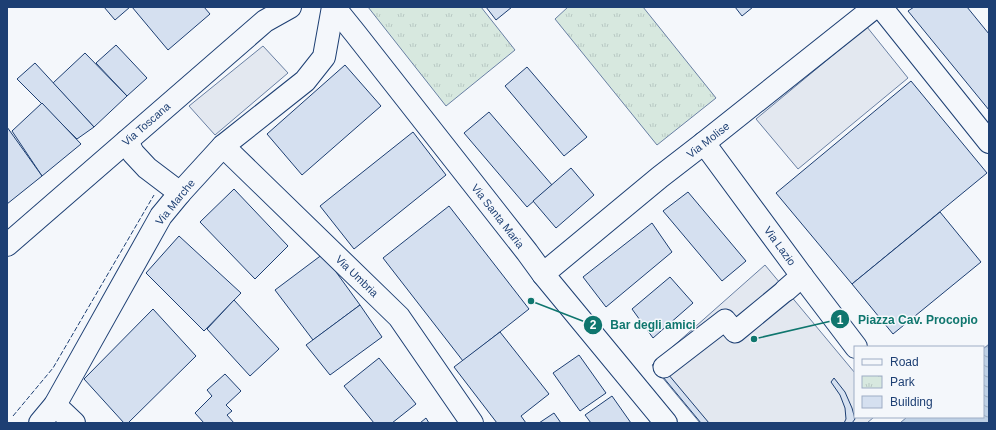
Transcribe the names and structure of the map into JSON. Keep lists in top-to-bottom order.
{
  "streets": {
    "street": [
      "Via Toscana",
      "Via Molise",
      "Via Marche",
      "Via Santa Maria",
      "Via Lazio",
      "Via Umbria"
    ]
  },
  "crossings": [
    ["Via Molise", "Via Santa Maria"],
    ["Via Molise", "Via Lazio"],
    ["Via Marche", "Via Santa Maria"],
    ["Via Marche", "Via Umbria"]
  ],
  "places": ["Bar degli amici", "Piazza Cav. Procopio"],
  "legend": ["Road", "Park", "Building"]
}
